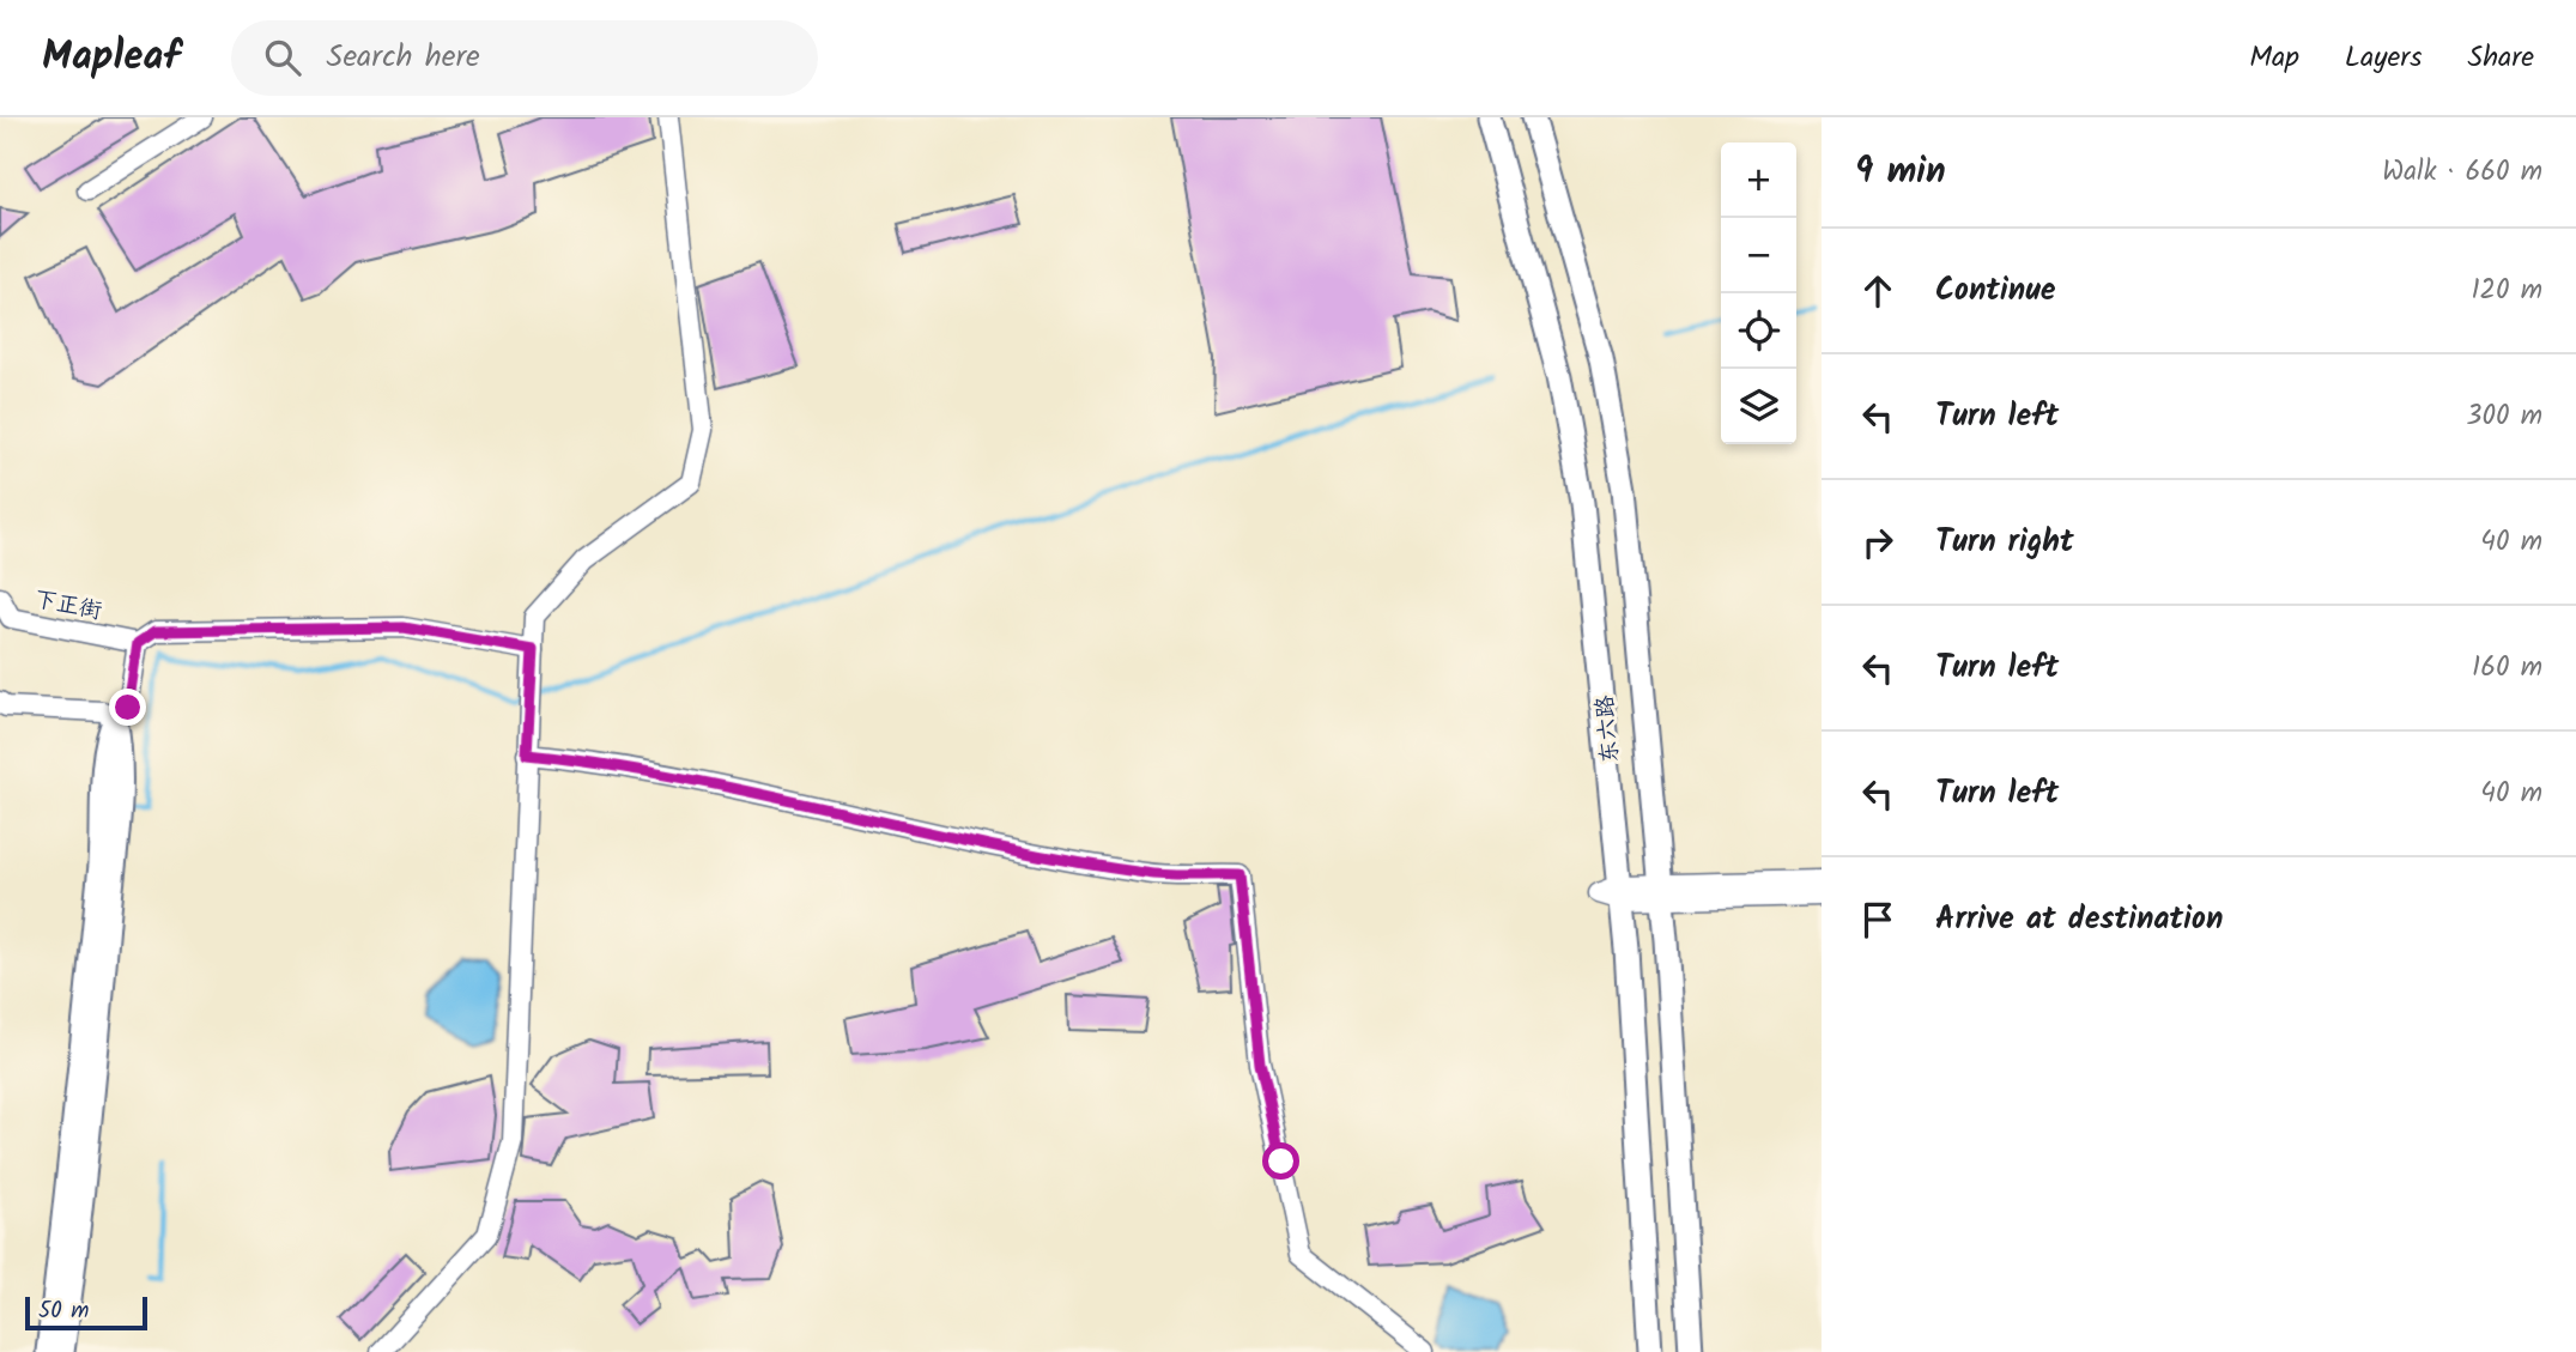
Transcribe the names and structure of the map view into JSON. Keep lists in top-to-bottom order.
{
  "streets": {
    "main road": ["东六路"],
    "street": ["下正街"]
  },
  "scale_bar": "50 m",
  "page": {
    "header": "Mapleaf",
    "search": "Search here",
    "nav": ["Map", "Layers", "Share"],
    "heading": ["9 min", "Walk · 660 m"],
    "map_buttons": ["+", "−"],
    "list": [
      ["Continue", "120 m"],
      ["Turn left", "300 m"],
      ["Turn right", "40 m"],
      ["Turn left", "160 m"],
      ["Turn left", "40 m"],
      "Arrive at destination"
    ],
    "scale": "50 m"
  }
}
